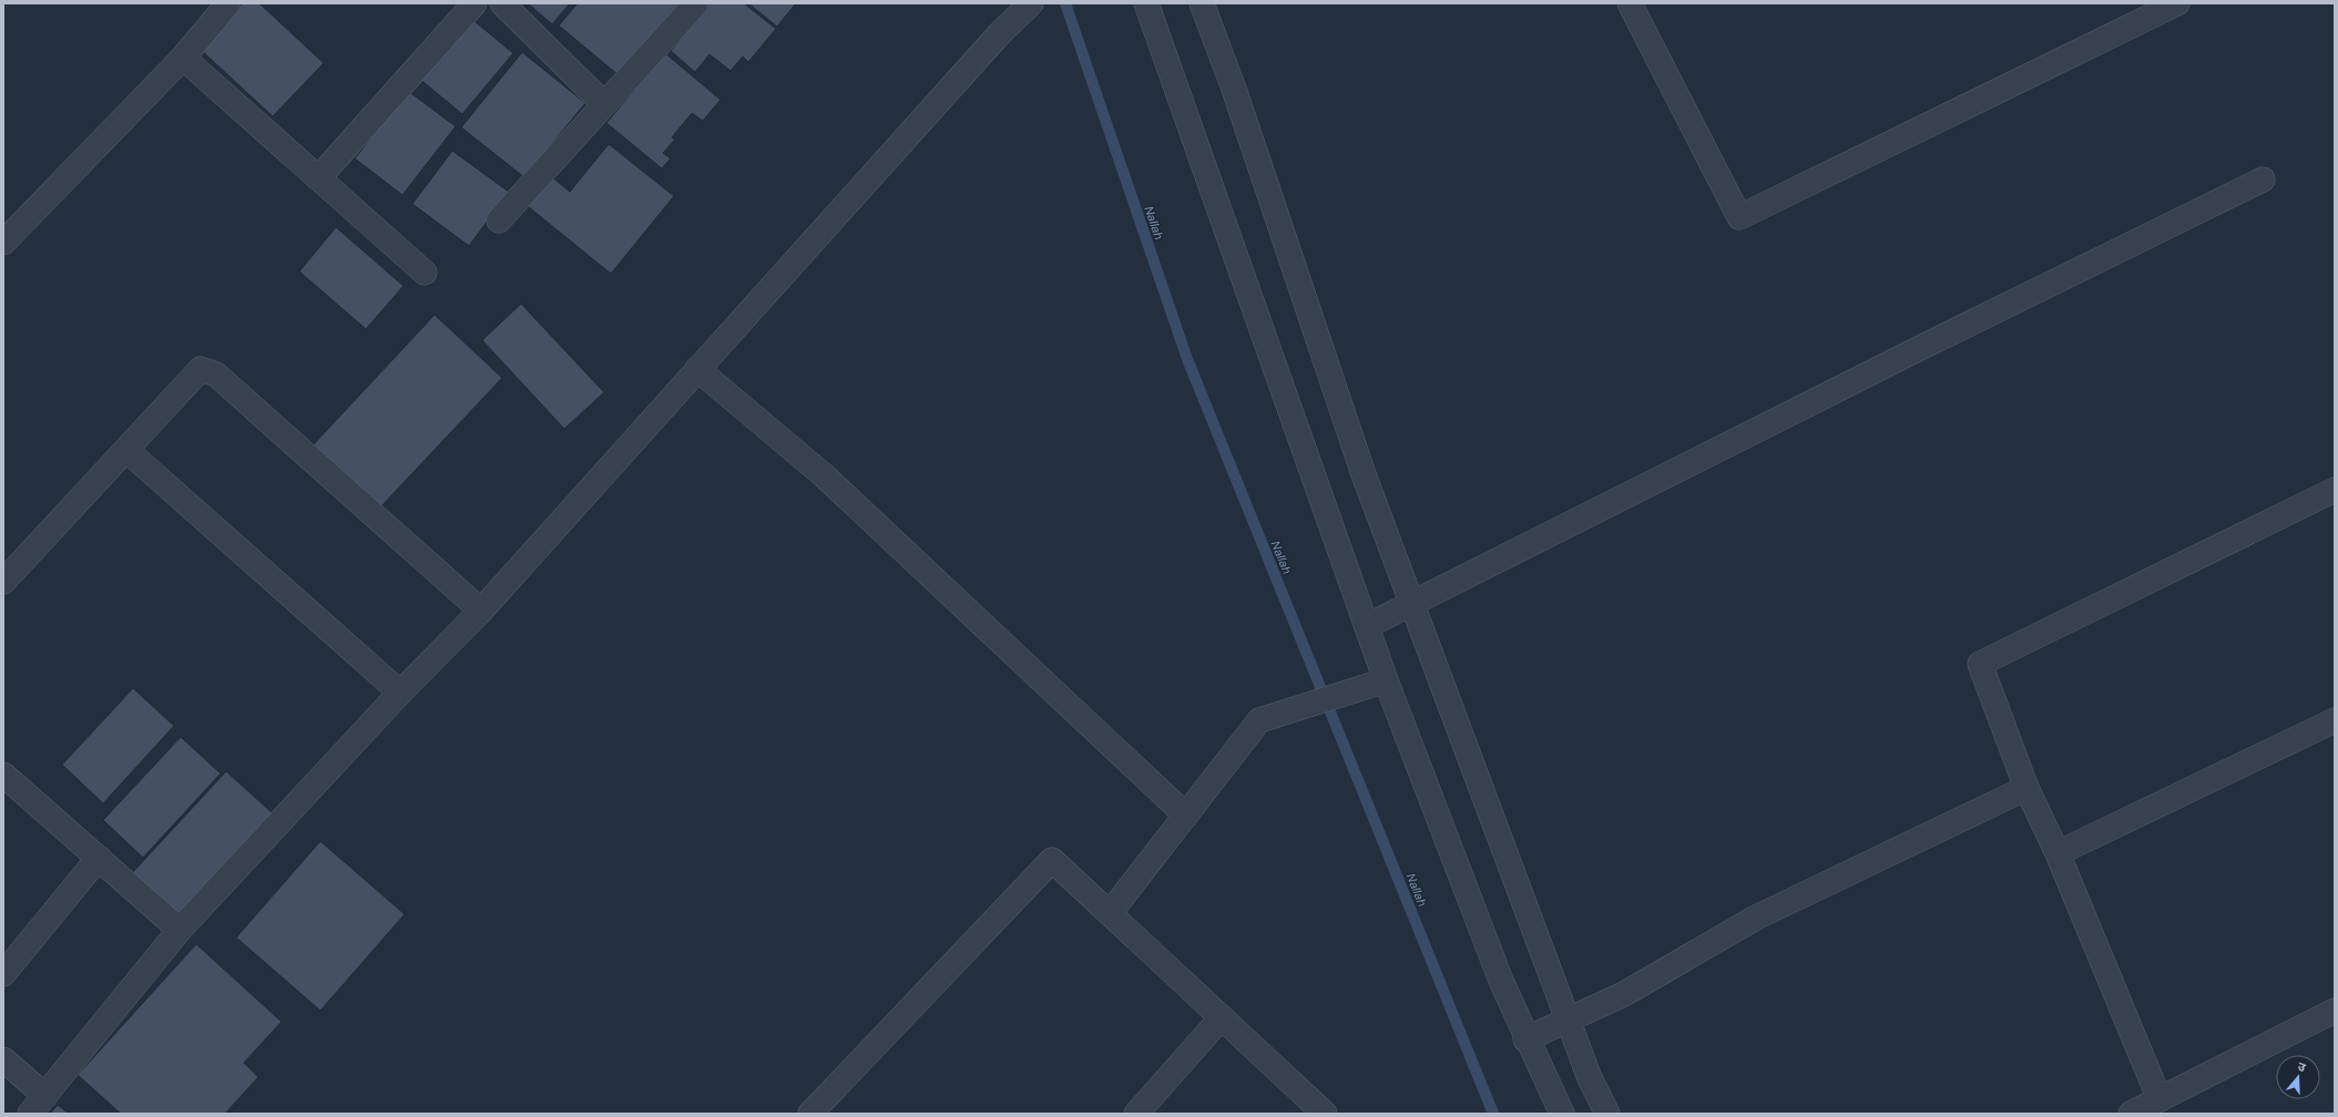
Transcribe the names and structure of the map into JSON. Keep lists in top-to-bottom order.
{
  "water": ["Nallah"],
  "north": "top"
}
